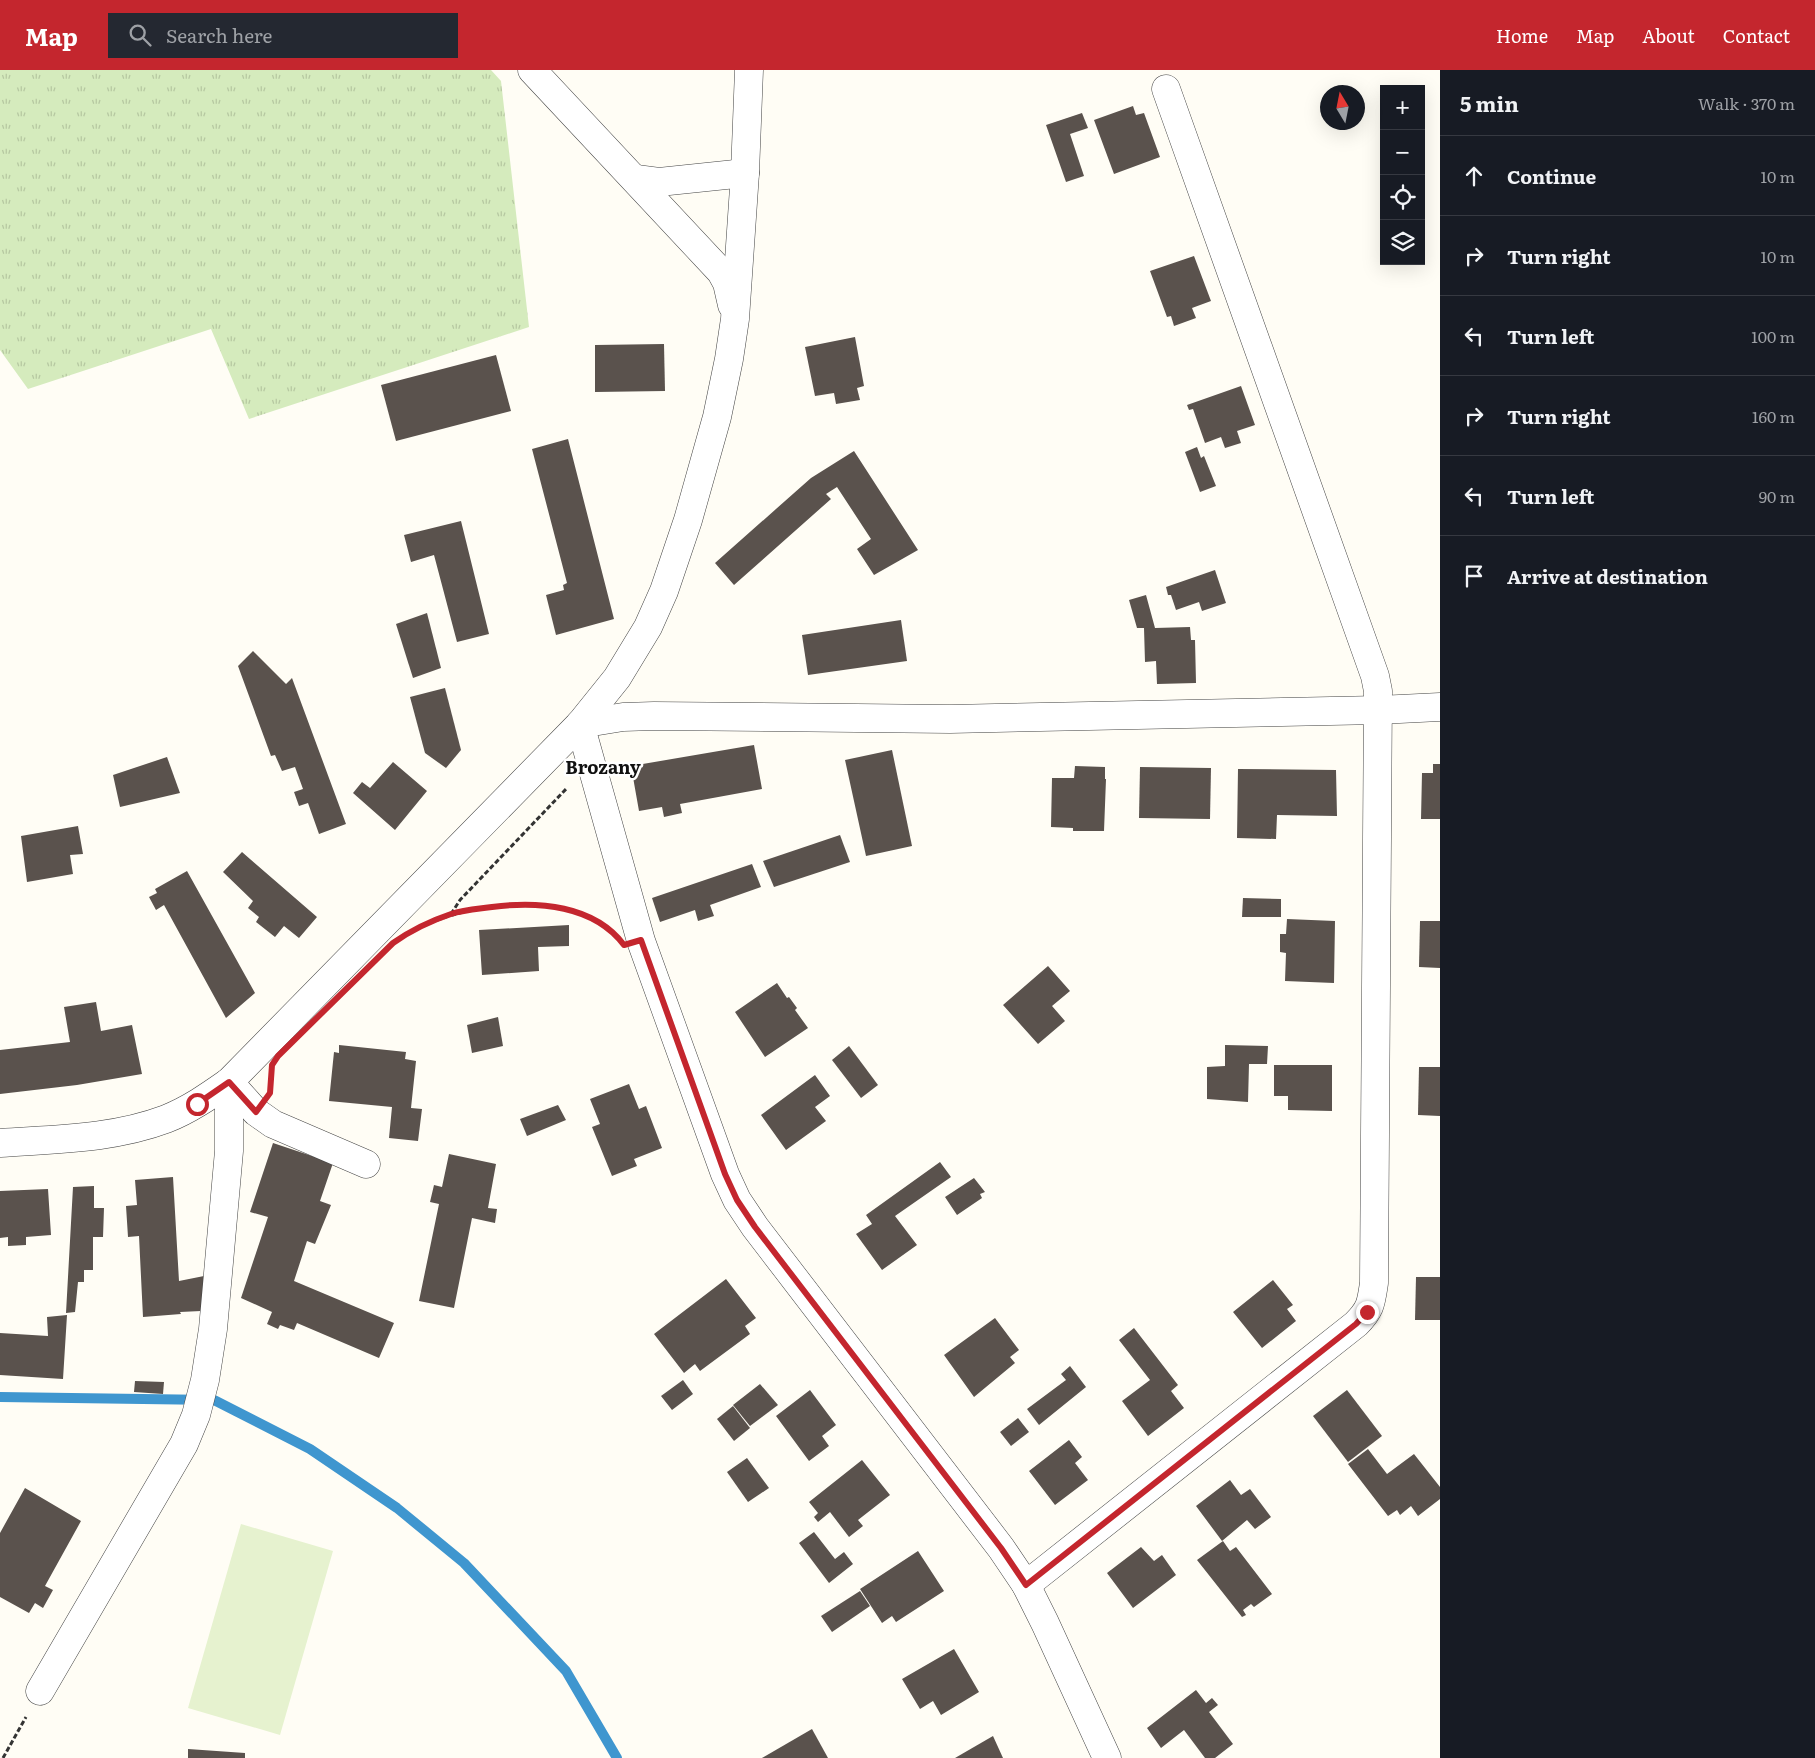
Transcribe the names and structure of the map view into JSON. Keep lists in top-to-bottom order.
{
  "districts": ["Brozany"],
  "north": "top",
  "page": {
    "header": "Map",
    "search": "Search here",
    "nav": [
      "Home",
      "Map",
      "About",
      "Contact"
    ],
    "heading": ["5 min", "Walk · 370 m"],
    "map_buttons": ["+", "−"],
    "list": [
      ["Continue", "10 m"],
      ["Turn right", "10 m"],
      ["Turn left", "100 m"],
      ["Turn right", "160 m"],
      ["Turn left", "90 m"],
      "Arrive at destination"
    ]
  }
}
